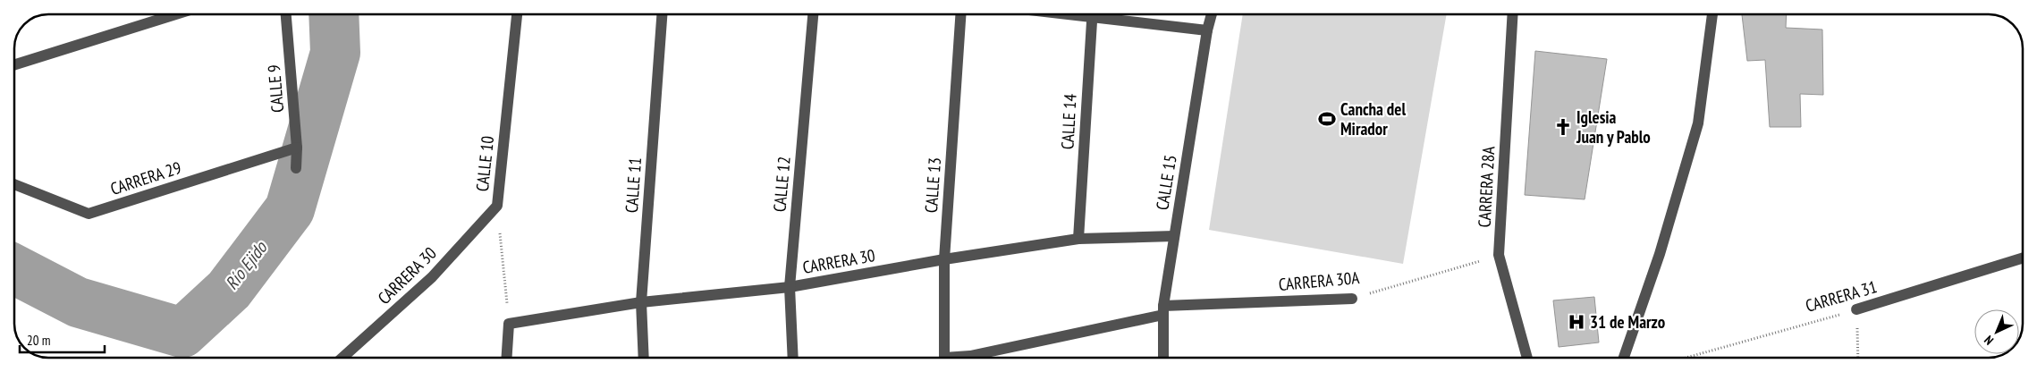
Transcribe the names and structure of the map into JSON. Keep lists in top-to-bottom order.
{
  "streets": {
    "street": [
      "CALLE 9",
      "CALLE 14",
      "CALLE 10",
      "CARRERA 29",
      "CALLE 15",
      "CALLE 12",
      "CALLE 11",
      "CALLE 13",
      "CARRERA 28A",
      "CARRERA 30",
      "CARRERA 30A",
      "CARRERA 31"
    ]
  },
  "crossings": [
    ["CALLE 9", "CARRERA 29"],
    ["CALLE 14", "CARRERA 30"],
    ["CALLE 10", "CARRERA 30"],
    ["CALLE 15", "CARRERA 30"],
    ["CALLE 15", "CARRERA 30A"],
    ["CALLE 12", "CARRERA 30"],
    ["CALLE 11", "CARRERA 30"],
    ["CALLE 13", "CARRERA 30"],
    ["CARRERA 28A", "CARRERA 30A"]
  ],
  "water": ["Río Ejido"],
  "places": {
    "sports": ["Cancha del Mirador"],
    "church": ["Iglesia Juan y Pablo"],
    "hospital": ["31 de Marzo"]
  },
  "scale_bar": "20 m",
  "north": "bottom left"
}
